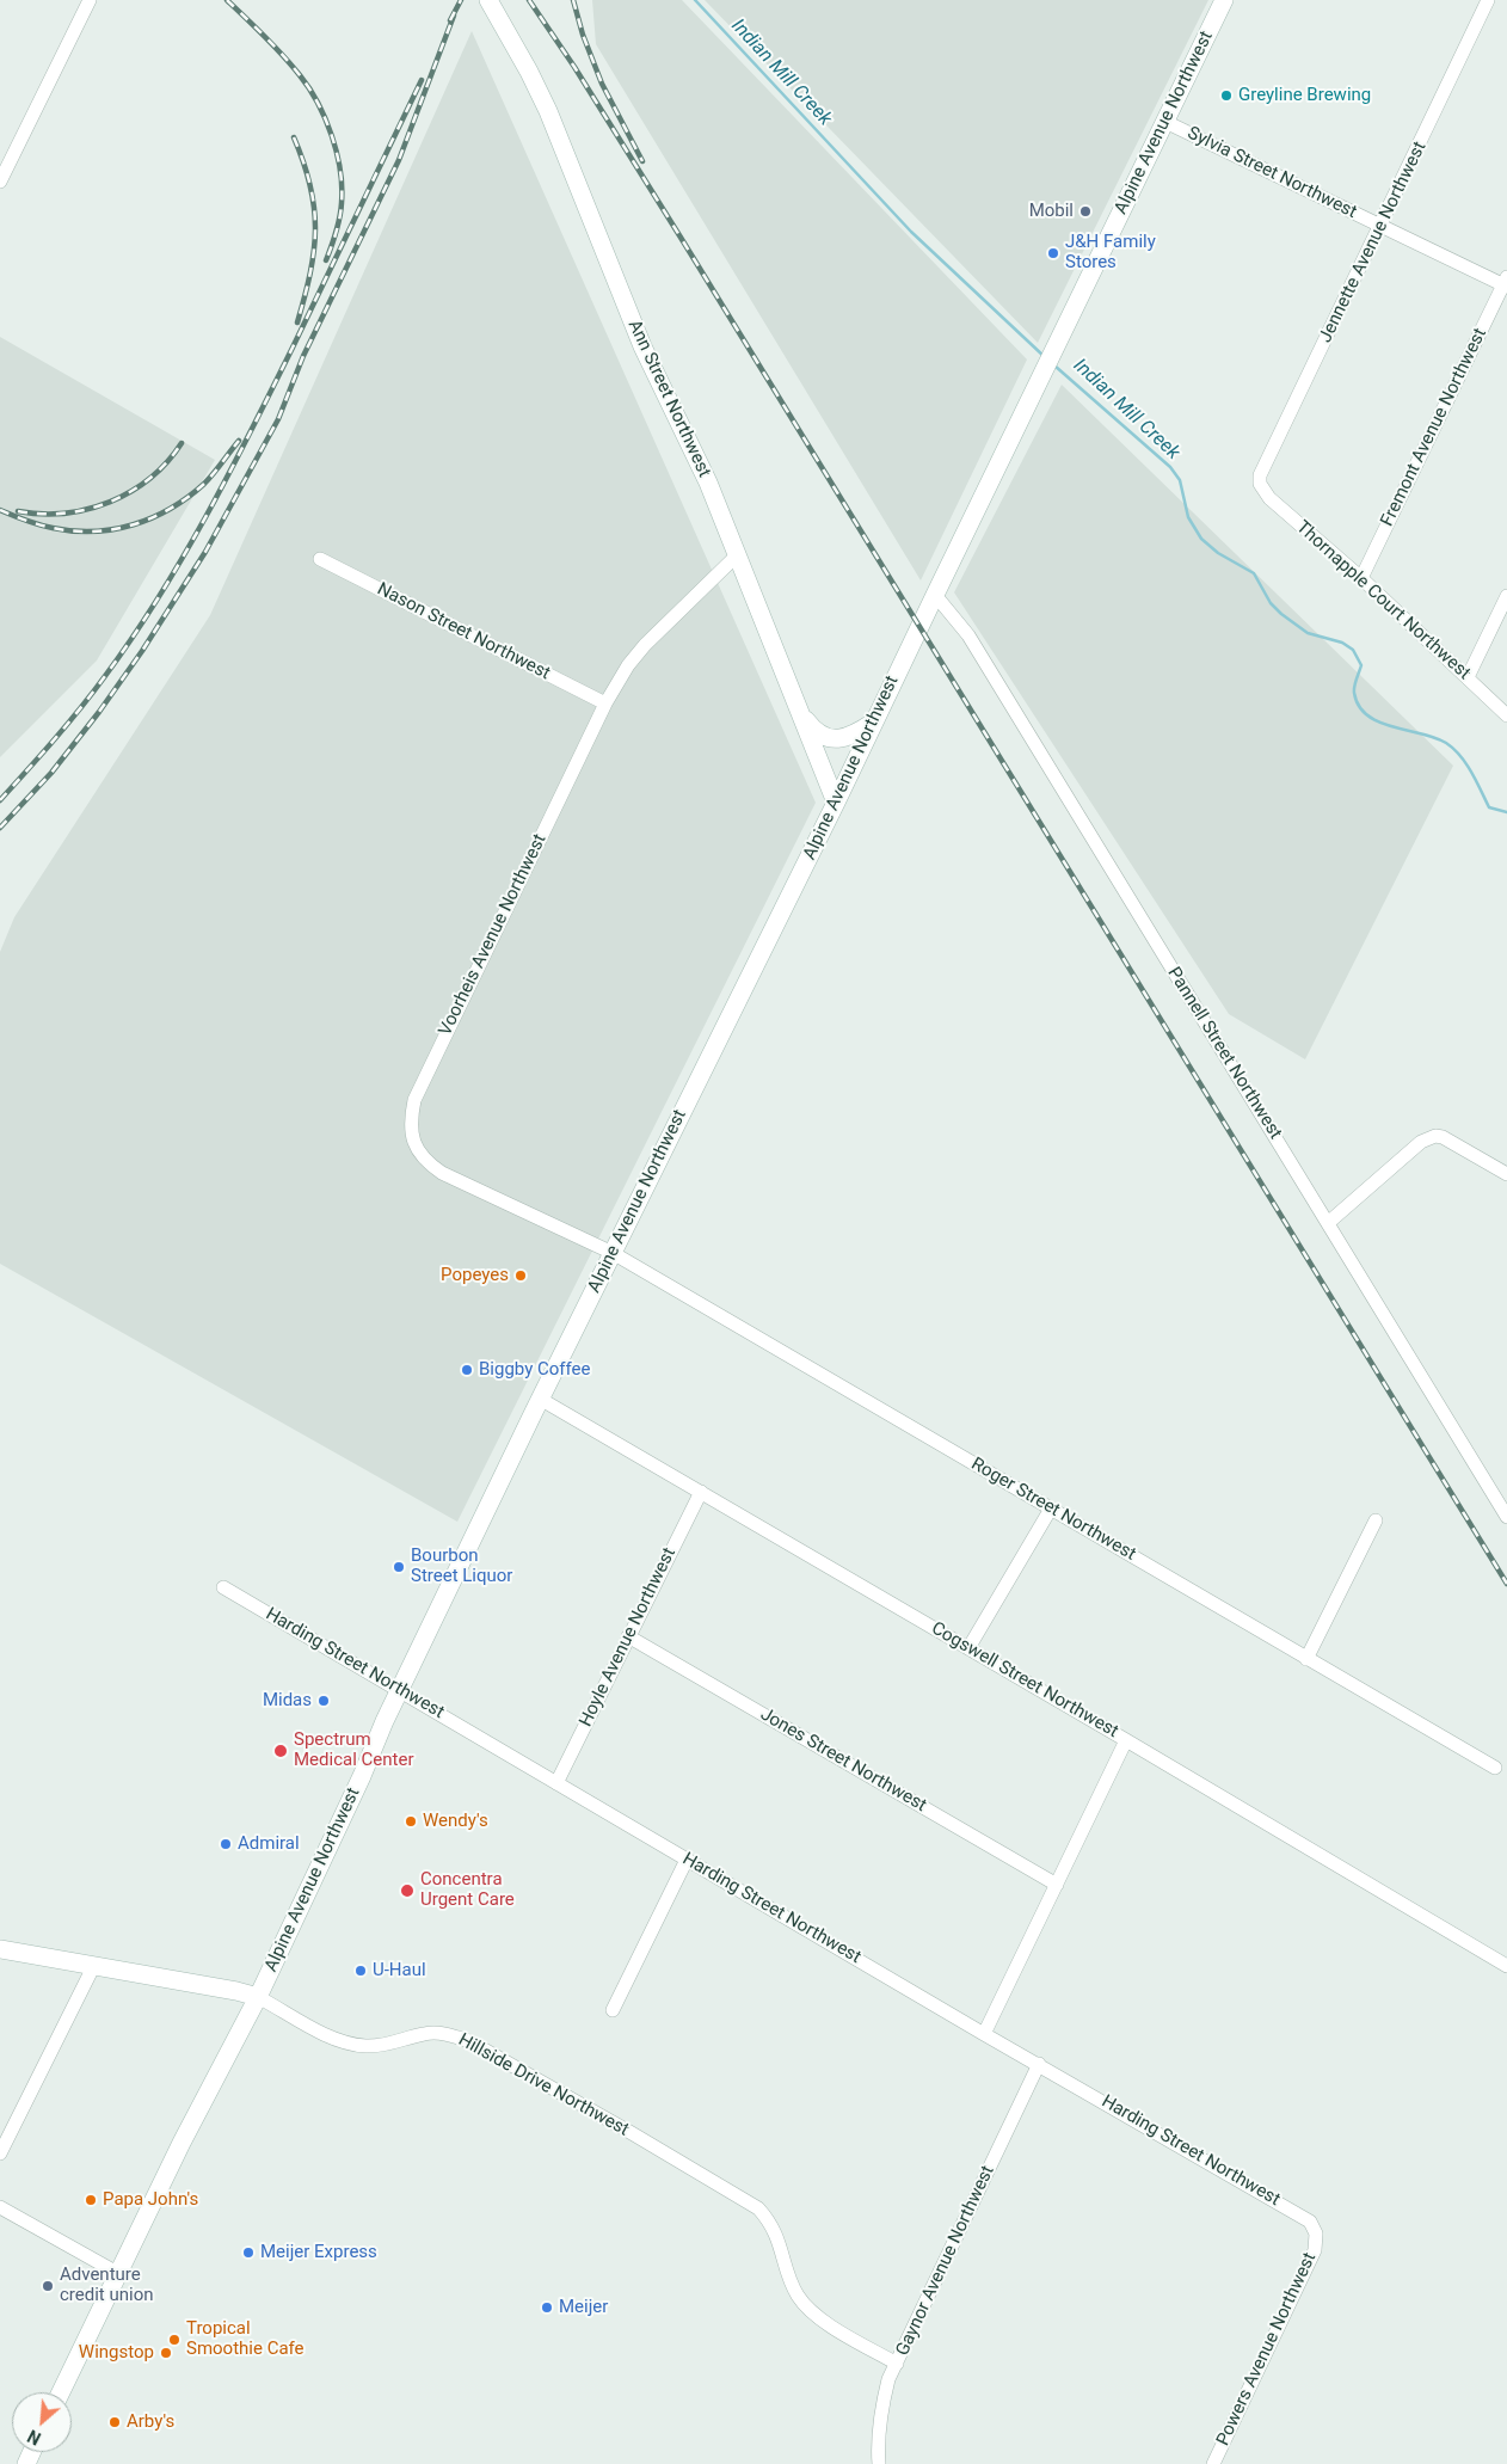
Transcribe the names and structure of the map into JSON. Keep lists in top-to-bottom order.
{
  "streets": {
    "main road": ["Alpine Avenue Northwest", "Ann Street Northwest", "Hillside Drive Northwest"],
    "street": [
      "Sylvia Street Northwest",
      "Jennette Avenue Northwest",
      "Fremont Avenue Northwest",
      "Thornapple Court Northwest",
      "Nason Street Northwest",
      "Voorheis Avenue Northwest",
      "Pannell Street Northwest",
      "Roger Street Northwest",
      "Hoyle Avenue Northwest",
      "Harding Street Northwest",
      "Cogswell Street Northwest",
      "Jones Street Northwest",
      "Gaynor Avenue Northwest",
      "Powers Avenue Northwest"
    ]
  },
  "crossings": [
    ["Alpine Avenue Northwest", "Sylvia Street Northwest"],
    ["Alpine Avenue Northwest", "Ann Street Northwest"],
    ["Alpine Avenue Northwest", "Voorheis Avenue Northwest"],
    ["Alpine Avenue Northwest", "Pannell Street Northwest"],
    ["Alpine Avenue Northwest", "Roger Street Northwest"],
    ["Alpine Avenue Northwest", "Harding Street Northwest"],
    ["Alpine Avenue Northwest", "Cogswell Street Northwest"],
    ["Alpine Avenue Northwest", "Hillside Drive Northwest"],
    ["Sylvia Street Northwest", "Jennette Avenue Northwest"],
    ["Sylvia Street Northwest", "Fremont Avenue Northwest"],
    ["Jennette Avenue Northwest", "Thornapple Court Northwest"],
    ["Ann Street Northwest", "Voorheis Avenue Northwest"],
    ["Fremont Avenue Northwest", "Thornapple Court Northwest"],
    ["Nason Street Northwest", "Voorheis Avenue Northwest"],
    ["Voorheis Avenue Northwest", "Roger Street Northwest"],
    ["Hoyle Avenue Northwest", "Harding Street Northwest"],
    ["Hoyle Avenue Northwest", "Cogswell Street Northwest"],
    ["Hoyle Avenue Northwest", "Jones Street Northwest"],
    ["Harding Street Northwest", "Gaynor Avenue Northwest"],
    ["Harding Street Northwest", "Powers Avenue Northwest"],
    ["Hillside Drive Northwest", "Gaynor Avenue Northwest"]
  ],
  "water": ["Indian Mill Creek"],
  "places": [
    "Greyline Brewing",
    "Mobil",
    "J&H Family Stores",
    "Popeyes",
    "Biggby Coffee",
    "Bourbon Street Liquor",
    "Midas",
    "Spectrum Medical Center",
    "Wendy's",
    "Admiral",
    "Concentra Urgent Care",
    "U-Haul",
    "Papa John's",
    "Meijer Express",
    "Adventure credit union",
    "Meijer",
    "Tropical Smoothie Cafe",
    "Wingstop",
    "Arby's"
  ],
  "north": "bottom left"
}
